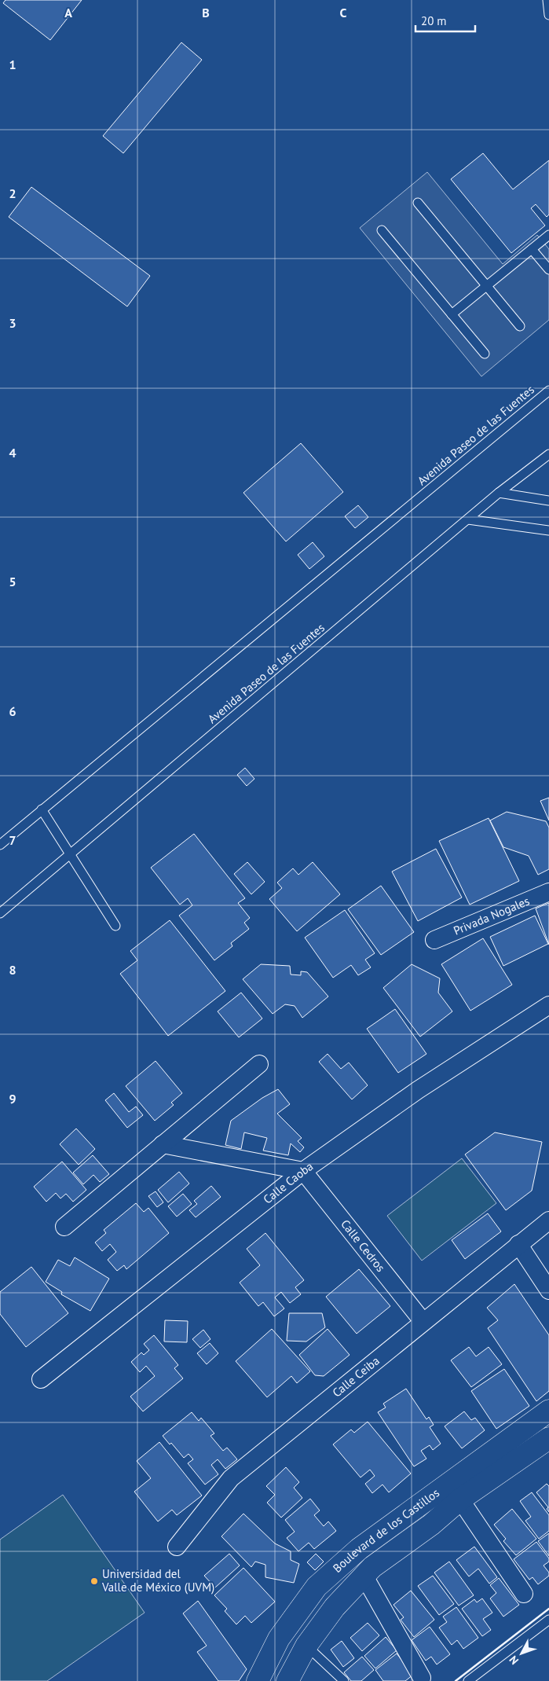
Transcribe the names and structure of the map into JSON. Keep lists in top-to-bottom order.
{
  "streets": {
    "street": [
      "Privada Nogales",
      "Calle Caoba",
      "Calle Cedros",
      "Calle Ceiba",
      "Boulevard de los Castillos"
    ],
    "lane": ["Avenida Paseo de las Fuentes"]
  },
  "crossings": [
    ["Calle Caoba", "Calle Cedros"],
    ["Calle Cedros", "Calle Ceiba"]
  ],
  "places": ["Universidad del Valle de México (UVM)"],
  "scale_bar": "20 m",
  "north": "bottom left",
  "grid": {
    "columns": ["A", "B", "C"],
    "rows": [
      "1",
      "2",
      "3",
      "4",
      "5",
      "6",
      "7",
      "8",
      "9"
    ]
  }
}
